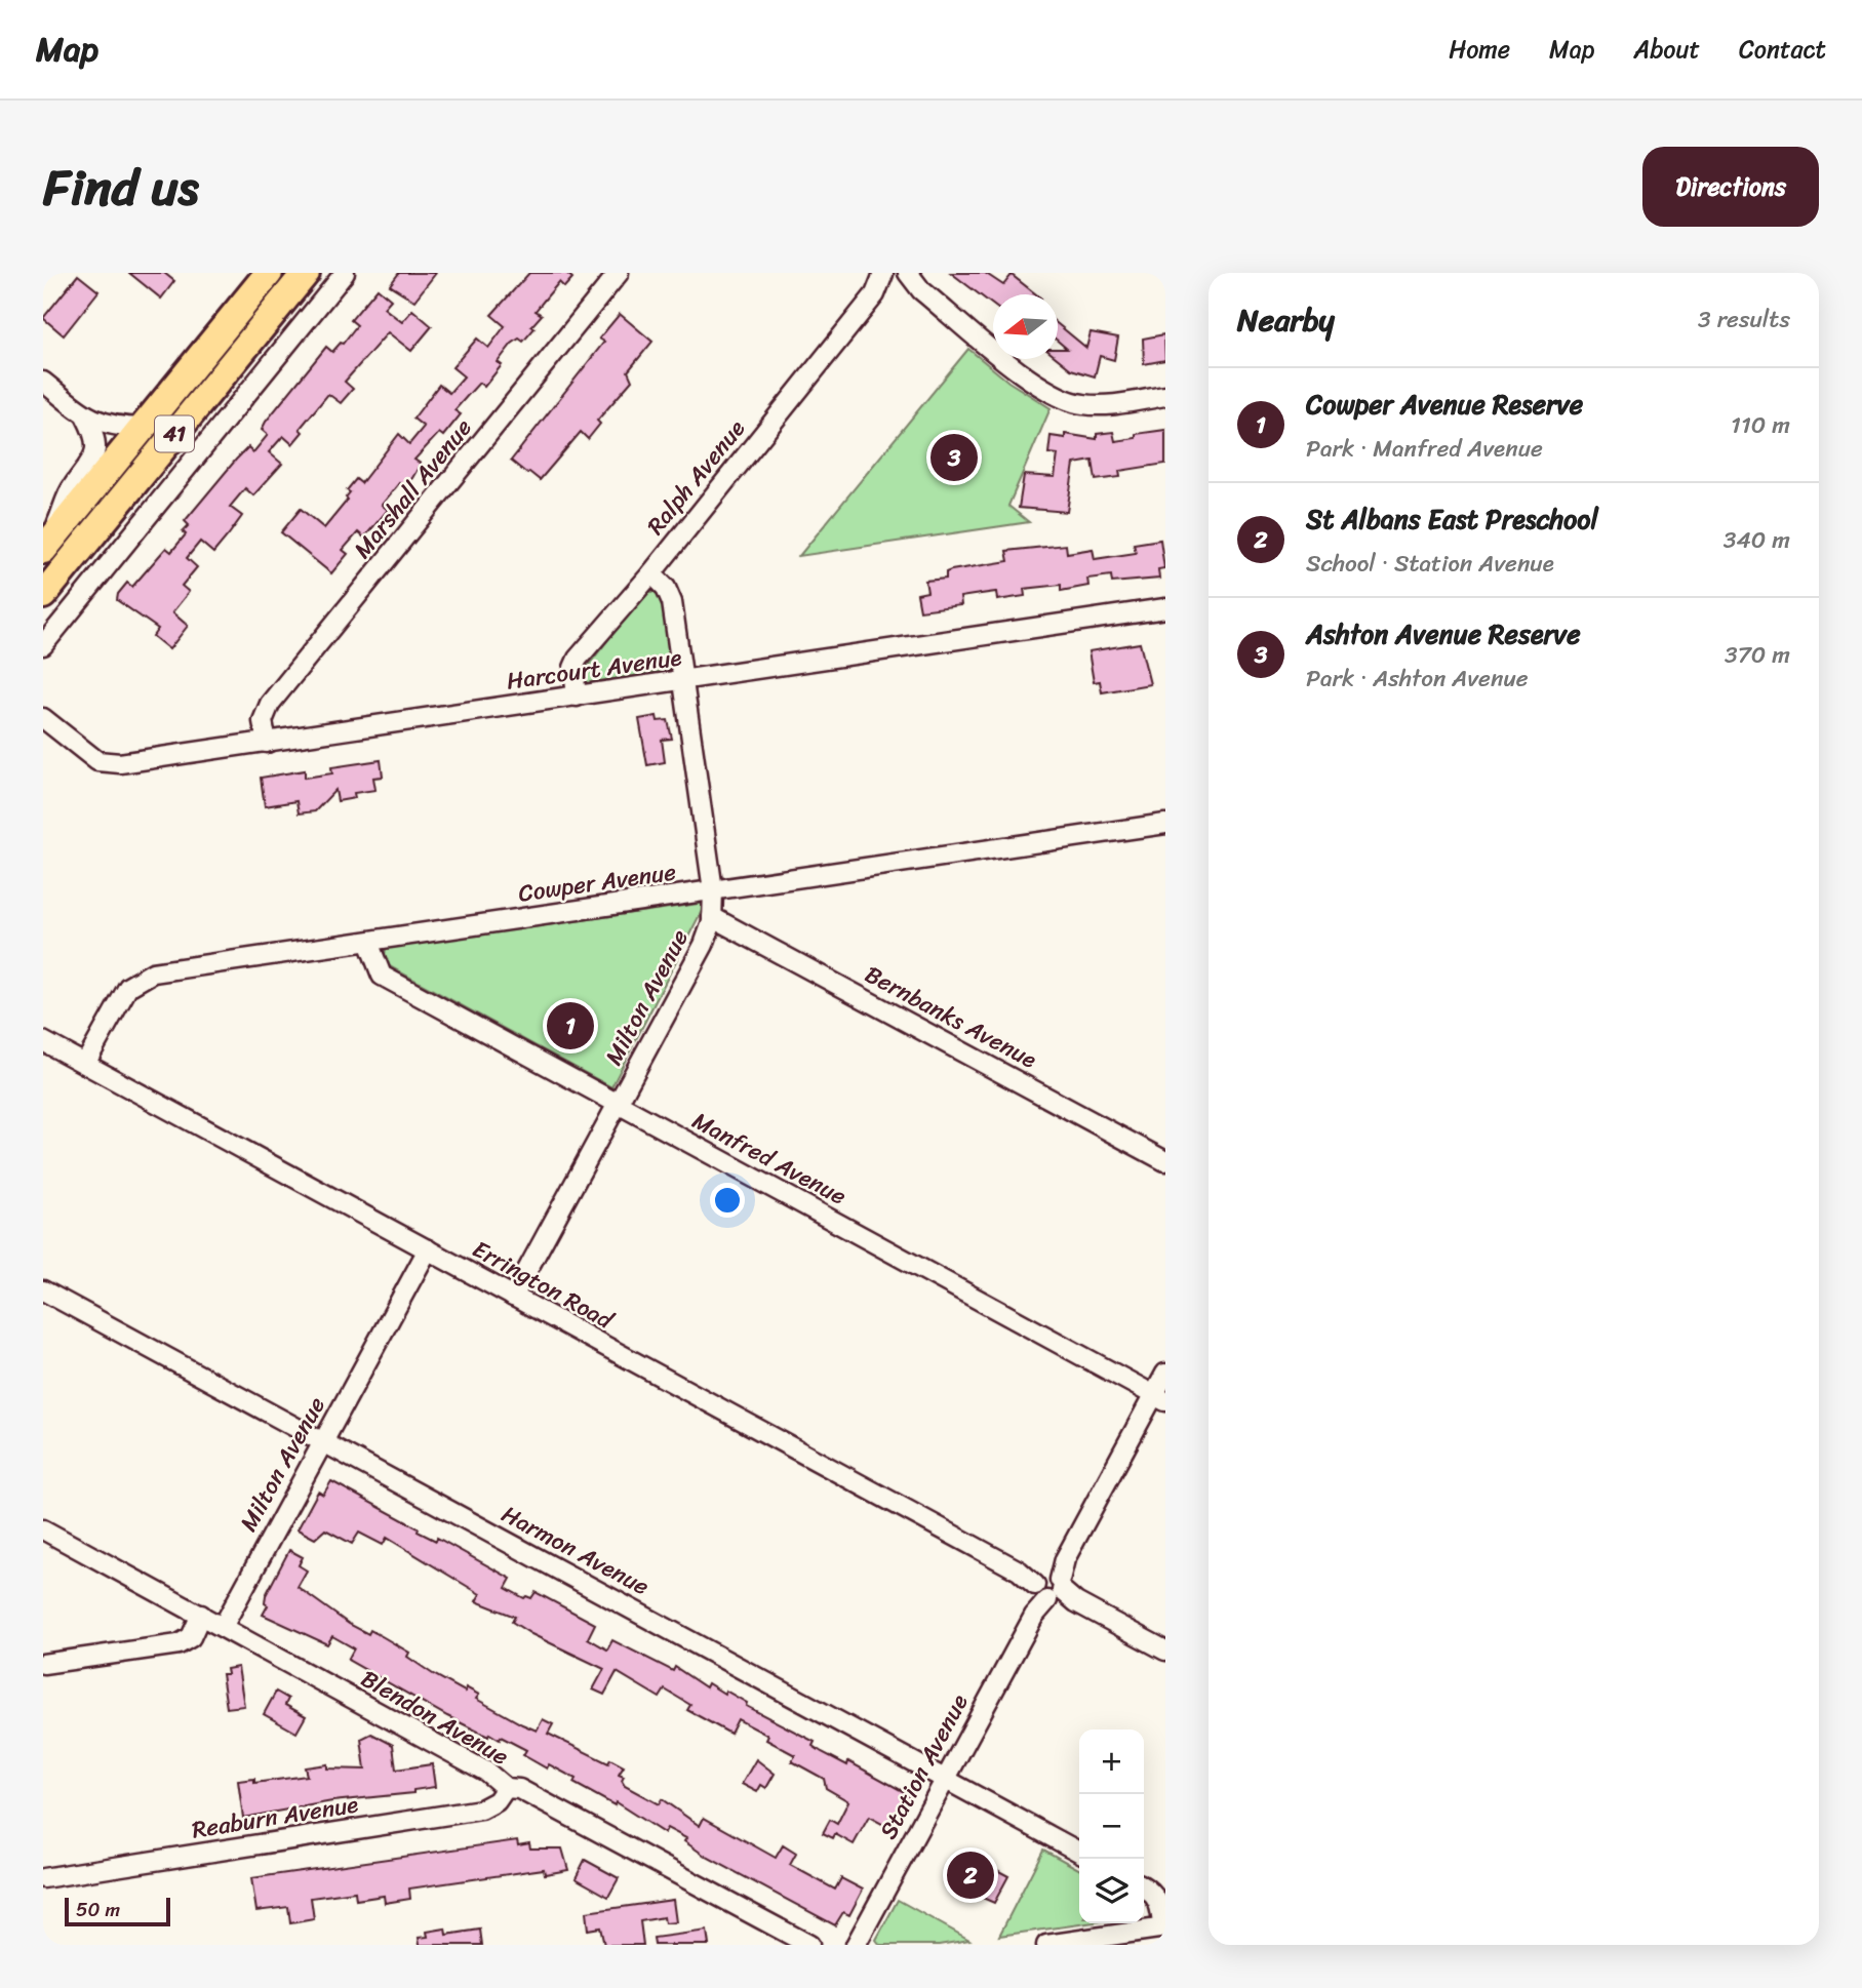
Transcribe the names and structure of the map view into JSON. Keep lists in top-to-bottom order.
{
  "streets": {
    "main road": ["41"],
    "street": [
      "Ralph Avenue",
      "Marshall Avenue",
      "Harcourt Avenue",
      "Cowper Avenue",
      "Milton Avenue",
      "Bernbanks Avenue",
      "Manfred Avenue",
      "Errington Road",
      "Harmon Avenue",
      "Blendon Avenue",
      "Station Avenue",
      "Reaburn Avenue"
    ]
  },
  "crossings": [
    ["Ralph Avenue", "Harcourt Avenue"],
    ["Ralph Avenue", "Milton Avenue"],
    ["Marshall Avenue", "Harcourt Avenue"],
    ["Harcourt Avenue", "Milton Avenue"],
    ["Cowper Avenue", "Milton Avenue"],
    ["Cowper Avenue", "Manfred Avenue"],
    ["Cowper Avenue", "Errington Road"],
    ["Milton Avenue", "Bernbanks Avenue"],
    ["Milton Avenue", "Manfred Avenue"],
    ["Milton Avenue", "Errington Road"],
    ["Milton Avenue", "Harmon Avenue"],
    ["Milton Avenue", "Blendon Avenue"],
    ["Manfred Avenue", "Station Avenue"],
    ["Errington Road", "Station Avenue"],
    ["Harmon Avenue", "Station Avenue"],
    ["Blendon Avenue", "Reaburn Avenue"]
  ],
  "scale_bar": "50 m",
  "north": "left",
  "page": {
    "header": "Map",
    "nav": [
      "Home",
      "Map",
      "About",
      "Contact"
    ],
    "title": "Find us",
    "buttons": "Directions",
    "heading": ["Nearby", "3 results"],
    "list": [
      {
        "mark": "1",
        "name": "Cowper Avenue Reserve",
        "note": "Park · Manfred Avenue",
        "value": "110 m"
      },
      {
        "mark": "2",
        "name": "St Albans East Preschool",
        "note": "School · Station Avenue",
        "value": "340 m"
      },
      {
        "mark": "3",
        "name": "Ashton Avenue Reserve",
        "note": "Park · Ashton Avenue",
        "value": "370 m"
      }
    ],
    "pins": ["3", "1", "2"],
    "map_buttons": ["+", "−"],
    "scale": "50 m"
  }
}
